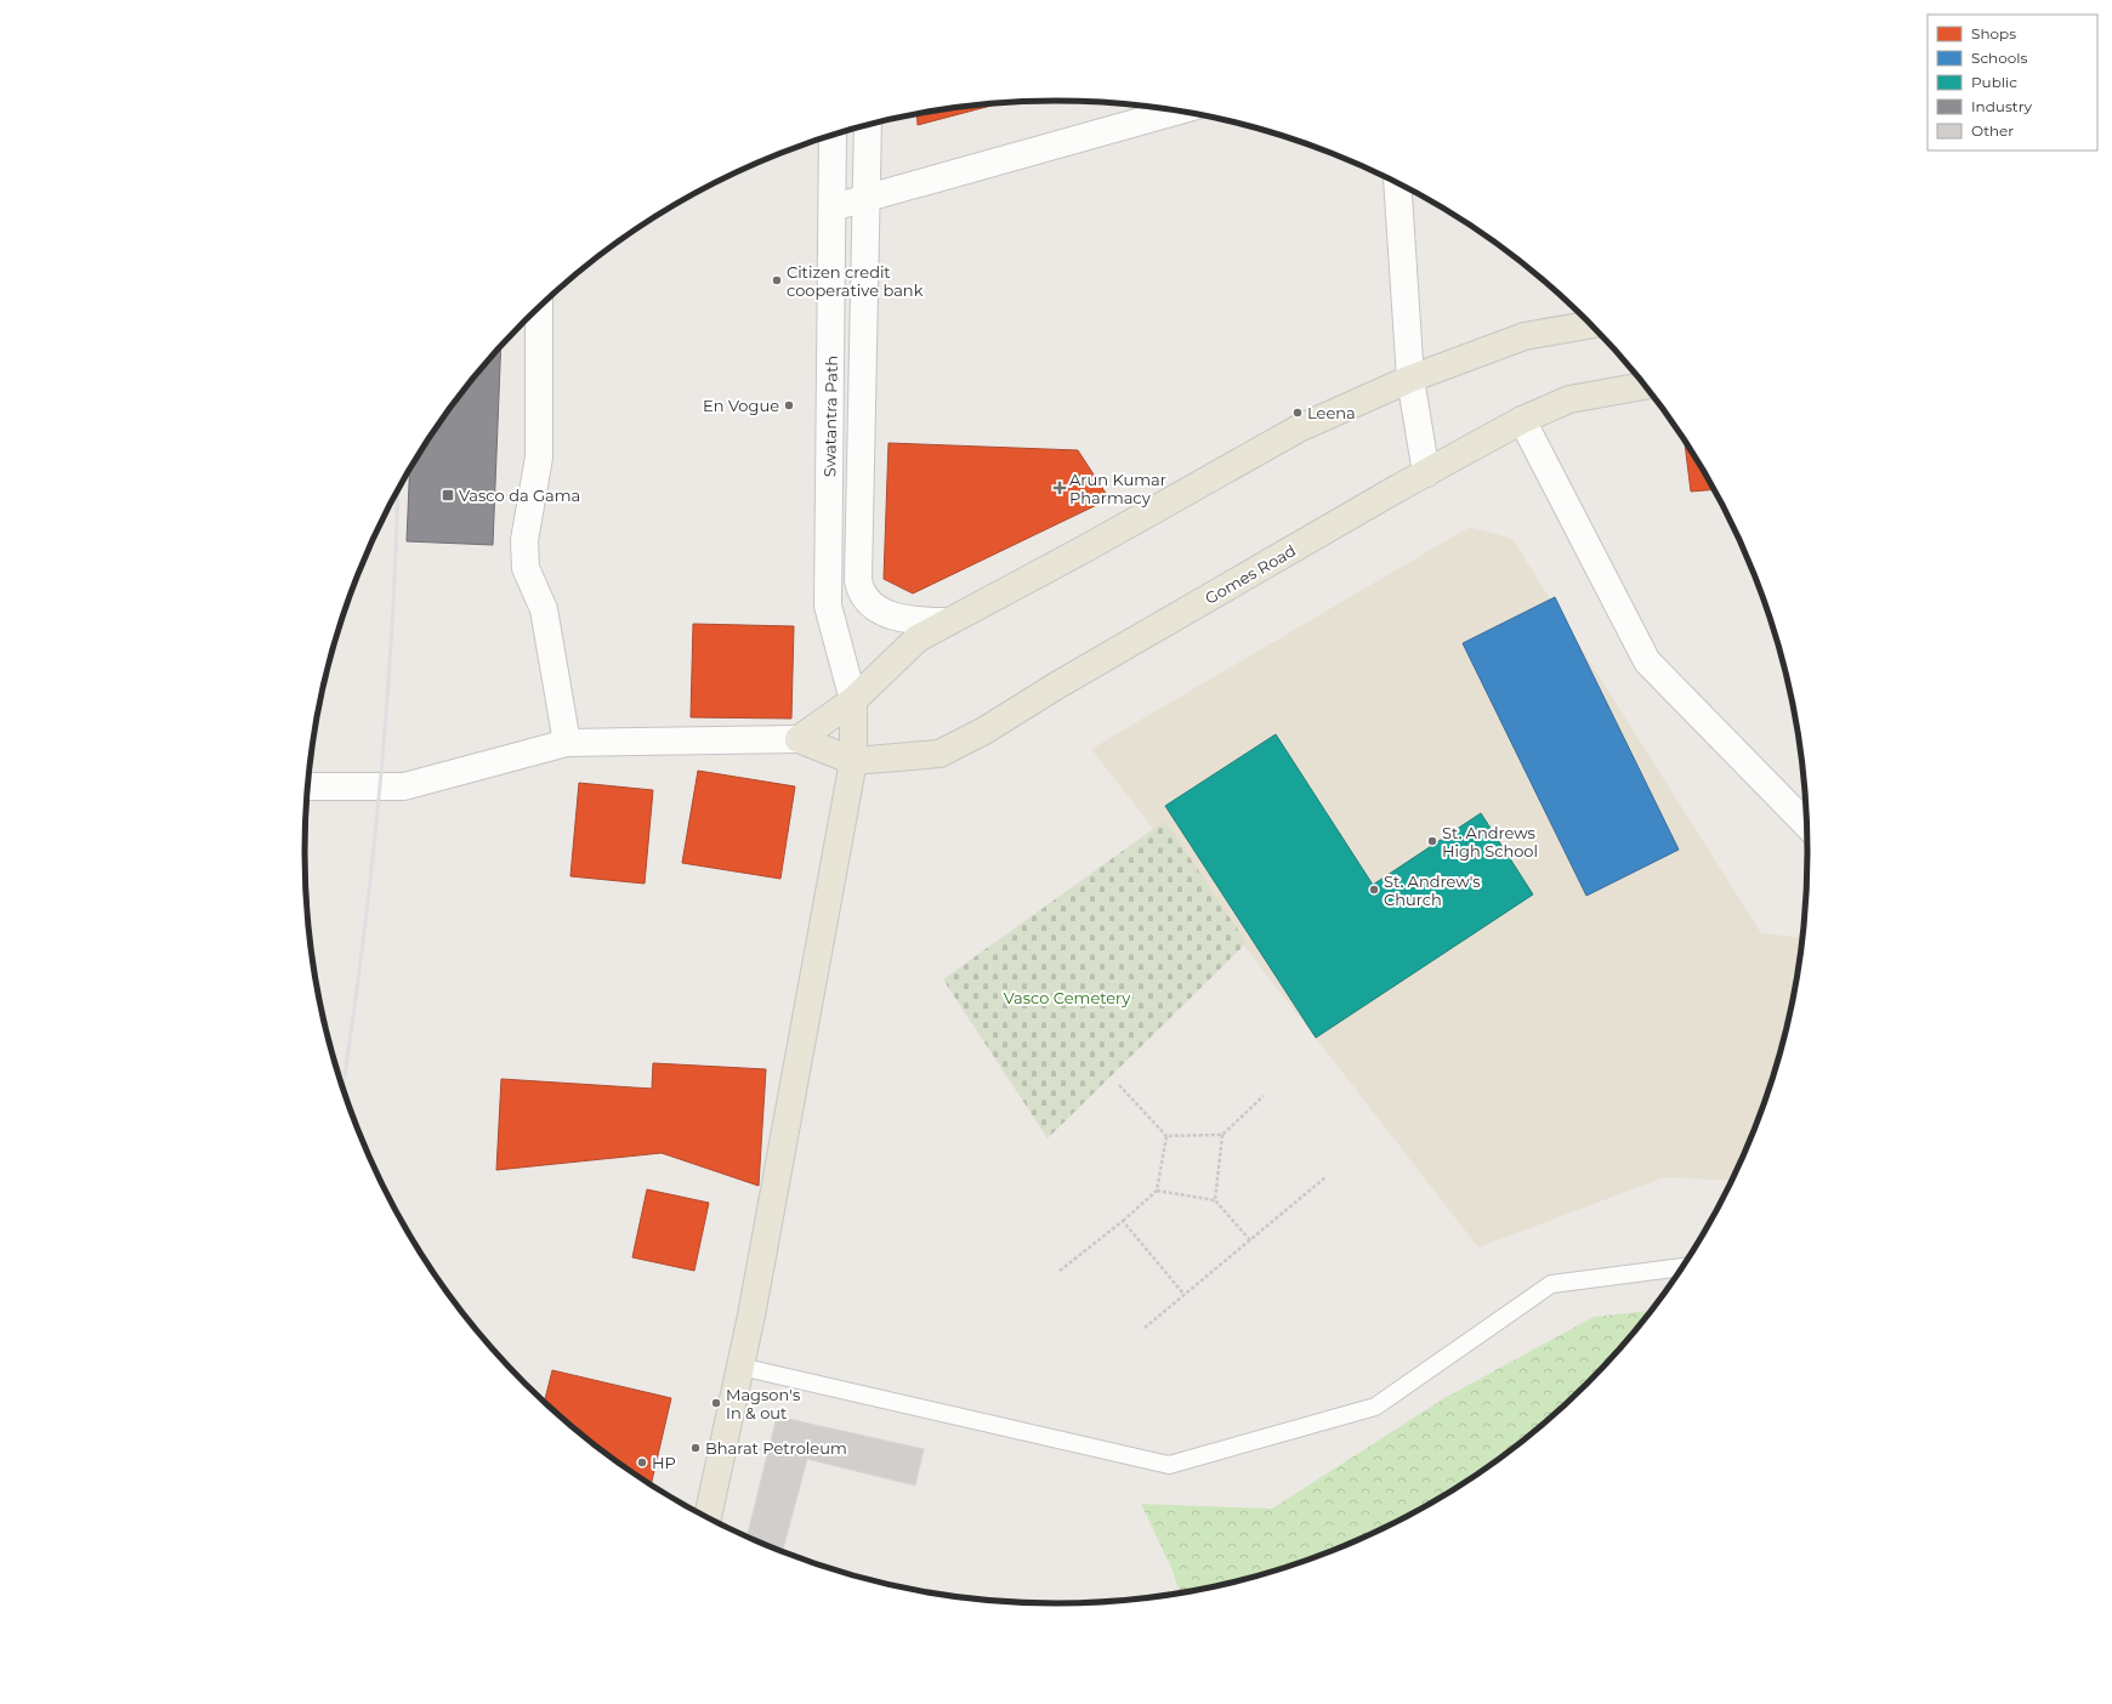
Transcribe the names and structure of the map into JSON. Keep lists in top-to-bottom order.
{
  "streets": {
    "main road": ["Gomes Road"],
    "street": ["Swatantra Path"]
  },
  "parks": ["Vasco Cemetery"],
  "places": {
    "other": [
      "Citizen credit cooperative bank",
      "En Vogue",
      "Leena",
      "St. Andrews High School",
      "St. Andrew's Church",
      "Magson's In & out",
      "Bharat Petroleum",
      "HP"
    ],
    "health": ["Arun Kumar Pharmacy"],
    "transit": ["Vasco da Gama"]
  },
  "legend": [
    "Shops",
    "Schools",
    "Public",
    "Industry",
    "Other"
  ]
}
